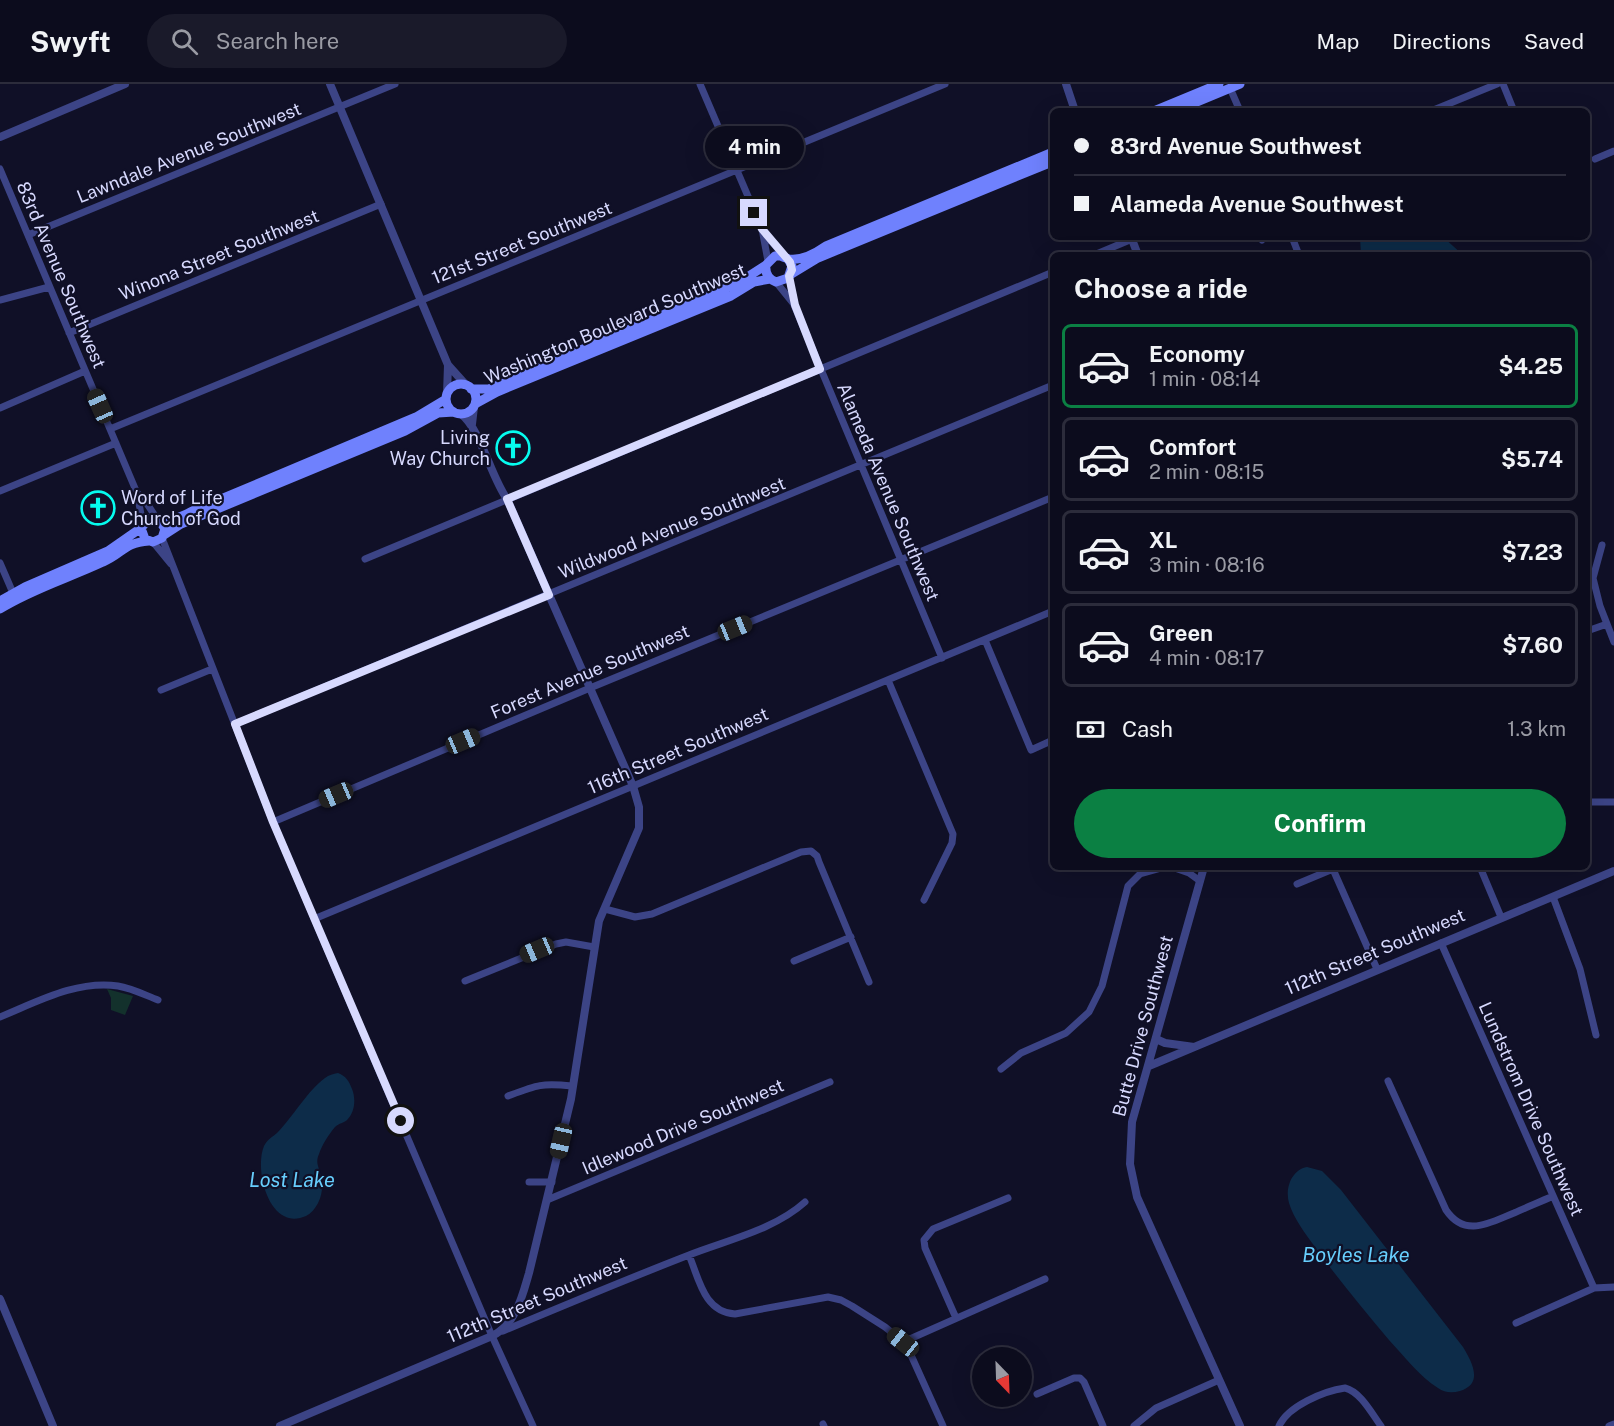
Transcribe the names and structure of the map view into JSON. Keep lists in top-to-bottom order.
{
  "streets": {
    "main road": ["Washington Boulevard Southwest"],
    "street": [
      "Lawndale Avenue Southwest",
      "121st Street Southwest",
      "Winona Street Southwest",
      "83rd Avenue Southwest",
      "Alameda Avenue Southwest",
      "Wildwood Avenue Southwest",
      "Forest Avenue Southwest",
      "116th Street Southwest",
      "112th Street Southwest",
      "Butte Drive Southwest",
      "Lundstrom Drive Southwest",
      "Idlewood Drive Southwest"
    ]
  },
  "crossings": [
    ["Lawndale Avenue Southwest", "83rd Avenue Southwest"],
    ["121st Street Southwest", "83rd Avenue Southwest"],
    ["Winona Street Southwest", "83rd Avenue Southwest"],
    ["Washington Boulevard Southwest", "Alameda Avenue Southwest"],
    ["Alameda Avenue Southwest", "Wildwood Avenue Southwest"],
    ["Alameda Avenue Southwest", "Forest Avenue Southwest"],
    ["Alameda Avenue Southwest", "116th Street Southwest"],
    ["112th Street Southwest", "Butte Drive Southwest"],
    ["112th Street Southwest", "Lundstrom Drive Southwest"]
  ],
  "water": ["Lost Lake", "Boyles Lake"],
  "places": {
    "church": ["Living Way Church", "Word of Life Church of God"]
  },
  "north": "bottom right",
  "page": {
    "header": "Swyft",
    "search": "Search here",
    "nav": ["Map", "Directions", "Saved"],
    "banner": ["83rd Avenue Southwest", "Alameda Avenue Southwest"],
    "bubble": "4 min",
    "heading": "Choose a ride",
    "list": [
      {
        "name": "Economy",
        "note": "1 min · 08:14",
        "value": "$4.25"
      },
      {
        "name": "Comfort",
        "note": "2 min · 08:15",
        "value": "$5.74"
      },
      {
        "name": "XL",
        "note": "3 min · 08:16",
        "value": "$7.23"
      },
      {
        "name": "Green",
        "note": "4 min · 08:17",
        "value": "$7.60"
      }
    ],
    "pay": ["Cash", "1.3 km"],
    "buttons": "Confirm"
  }
}
